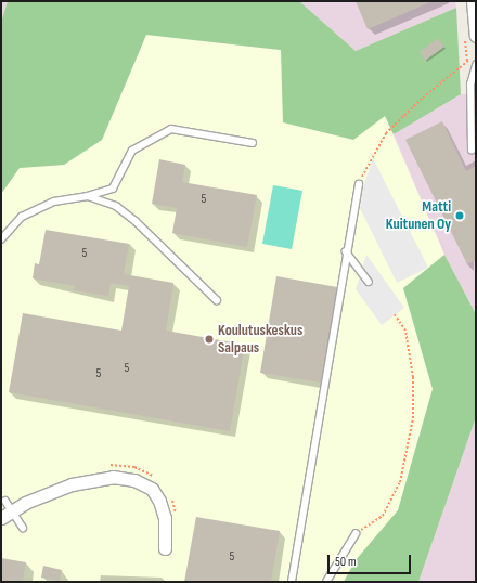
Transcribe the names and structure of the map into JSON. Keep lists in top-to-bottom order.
{
  "places": ["Matti Kuitunen Oy", "Koulutuskeskus Salpaus"],
  "house_numbers": [
    "5",
    "5",
    "5",
    "5",
    "5"
  ],
  "scale_bar": "50 m"
}
